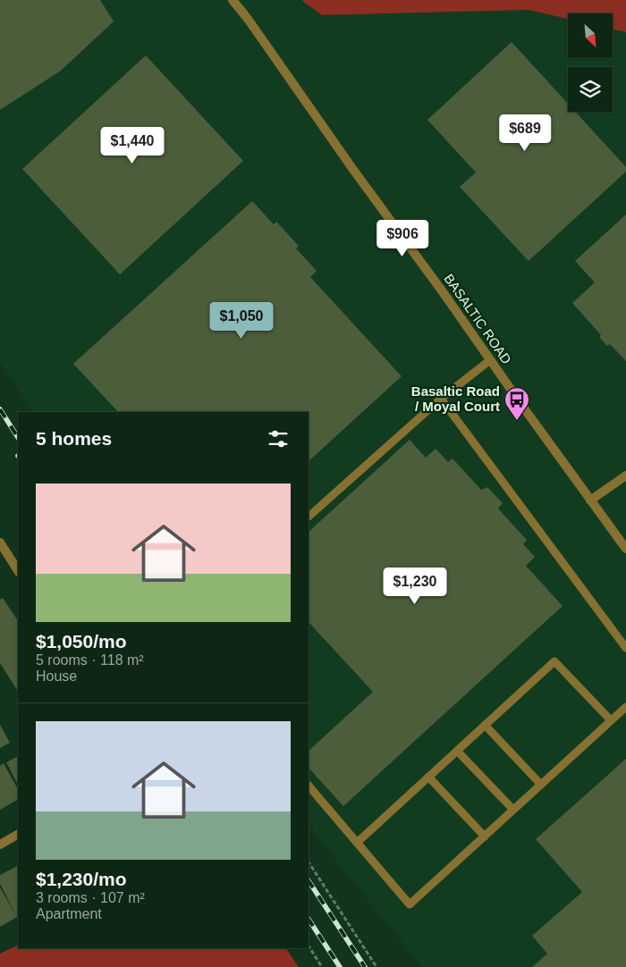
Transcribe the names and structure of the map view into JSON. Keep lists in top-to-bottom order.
{
  "streets": {
    "street": ["BASALTIC ROAD"]
  },
  "places": {
    "bus stop": ["Basaltic Road / Moyal Court"]
  },
  "north": "bottom right",
  "page": {
    "price": [
      "$689",
      "$1,440",
      "$906",
      "$1,050",
      "$1,230"
    ],
    "heading": "5 homes",
    "list": [
      {
        "name": "$1,050/mo",
        "note": "5 rooms · 118 m² · House"
      },
      {
        "name": "$1,230/mo",
        "note": "3 rooms · 107 m² · Apartment"
      }
    ]
  }
}
